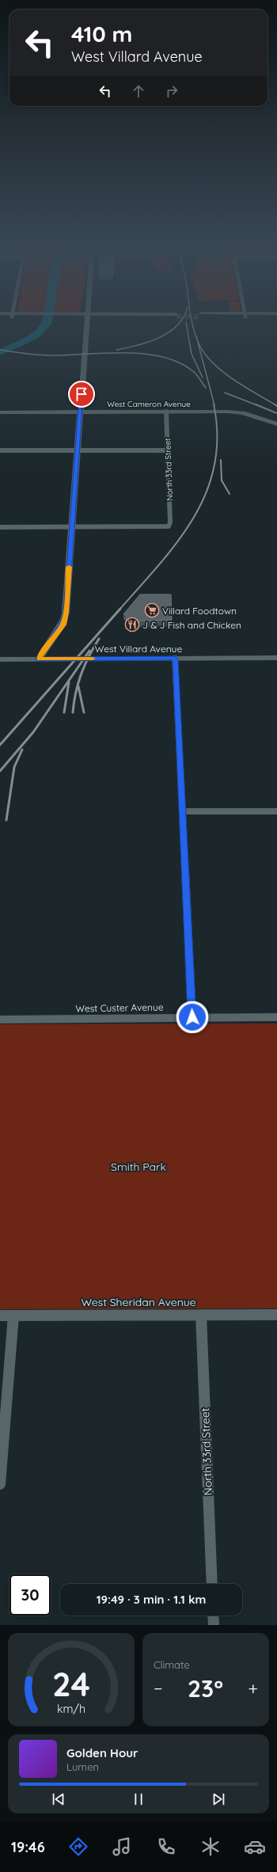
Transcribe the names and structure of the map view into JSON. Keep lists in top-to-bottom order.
{
  "streets": {
    "street": [
      "West Cameron Avenue",
      "North 33rd Street",
      "West Villard Avenue",
      "West Custer Avenue",
      "West Sheridan Avenue"
    ]
  },
  "crossings": [
    ["West Cameron Avenue", "North 33rd Street"],
    ["North 33rd Street", "West Sheridan Avenue"]
  ],
  "parks": ["Smith Park"],
  "places": {
    "supermarket": ["Villard Foodtown"],
    "restaurant": ["J & J Fish and Chicken"]
  },
  "page": {
    "turn": ["410 m", "West Villard Avenue"],
    "limit": "30",
    "trip": "19:49 · 3 min · 1.1 km",
    "tile": "Climate",
    "heat": ["−", "23°", "+"],
    "song": ["Golden Hour", "Lumen"],
    "tabs": "19:46",
    "gauge": ["24", "km/h"]
  }
}
